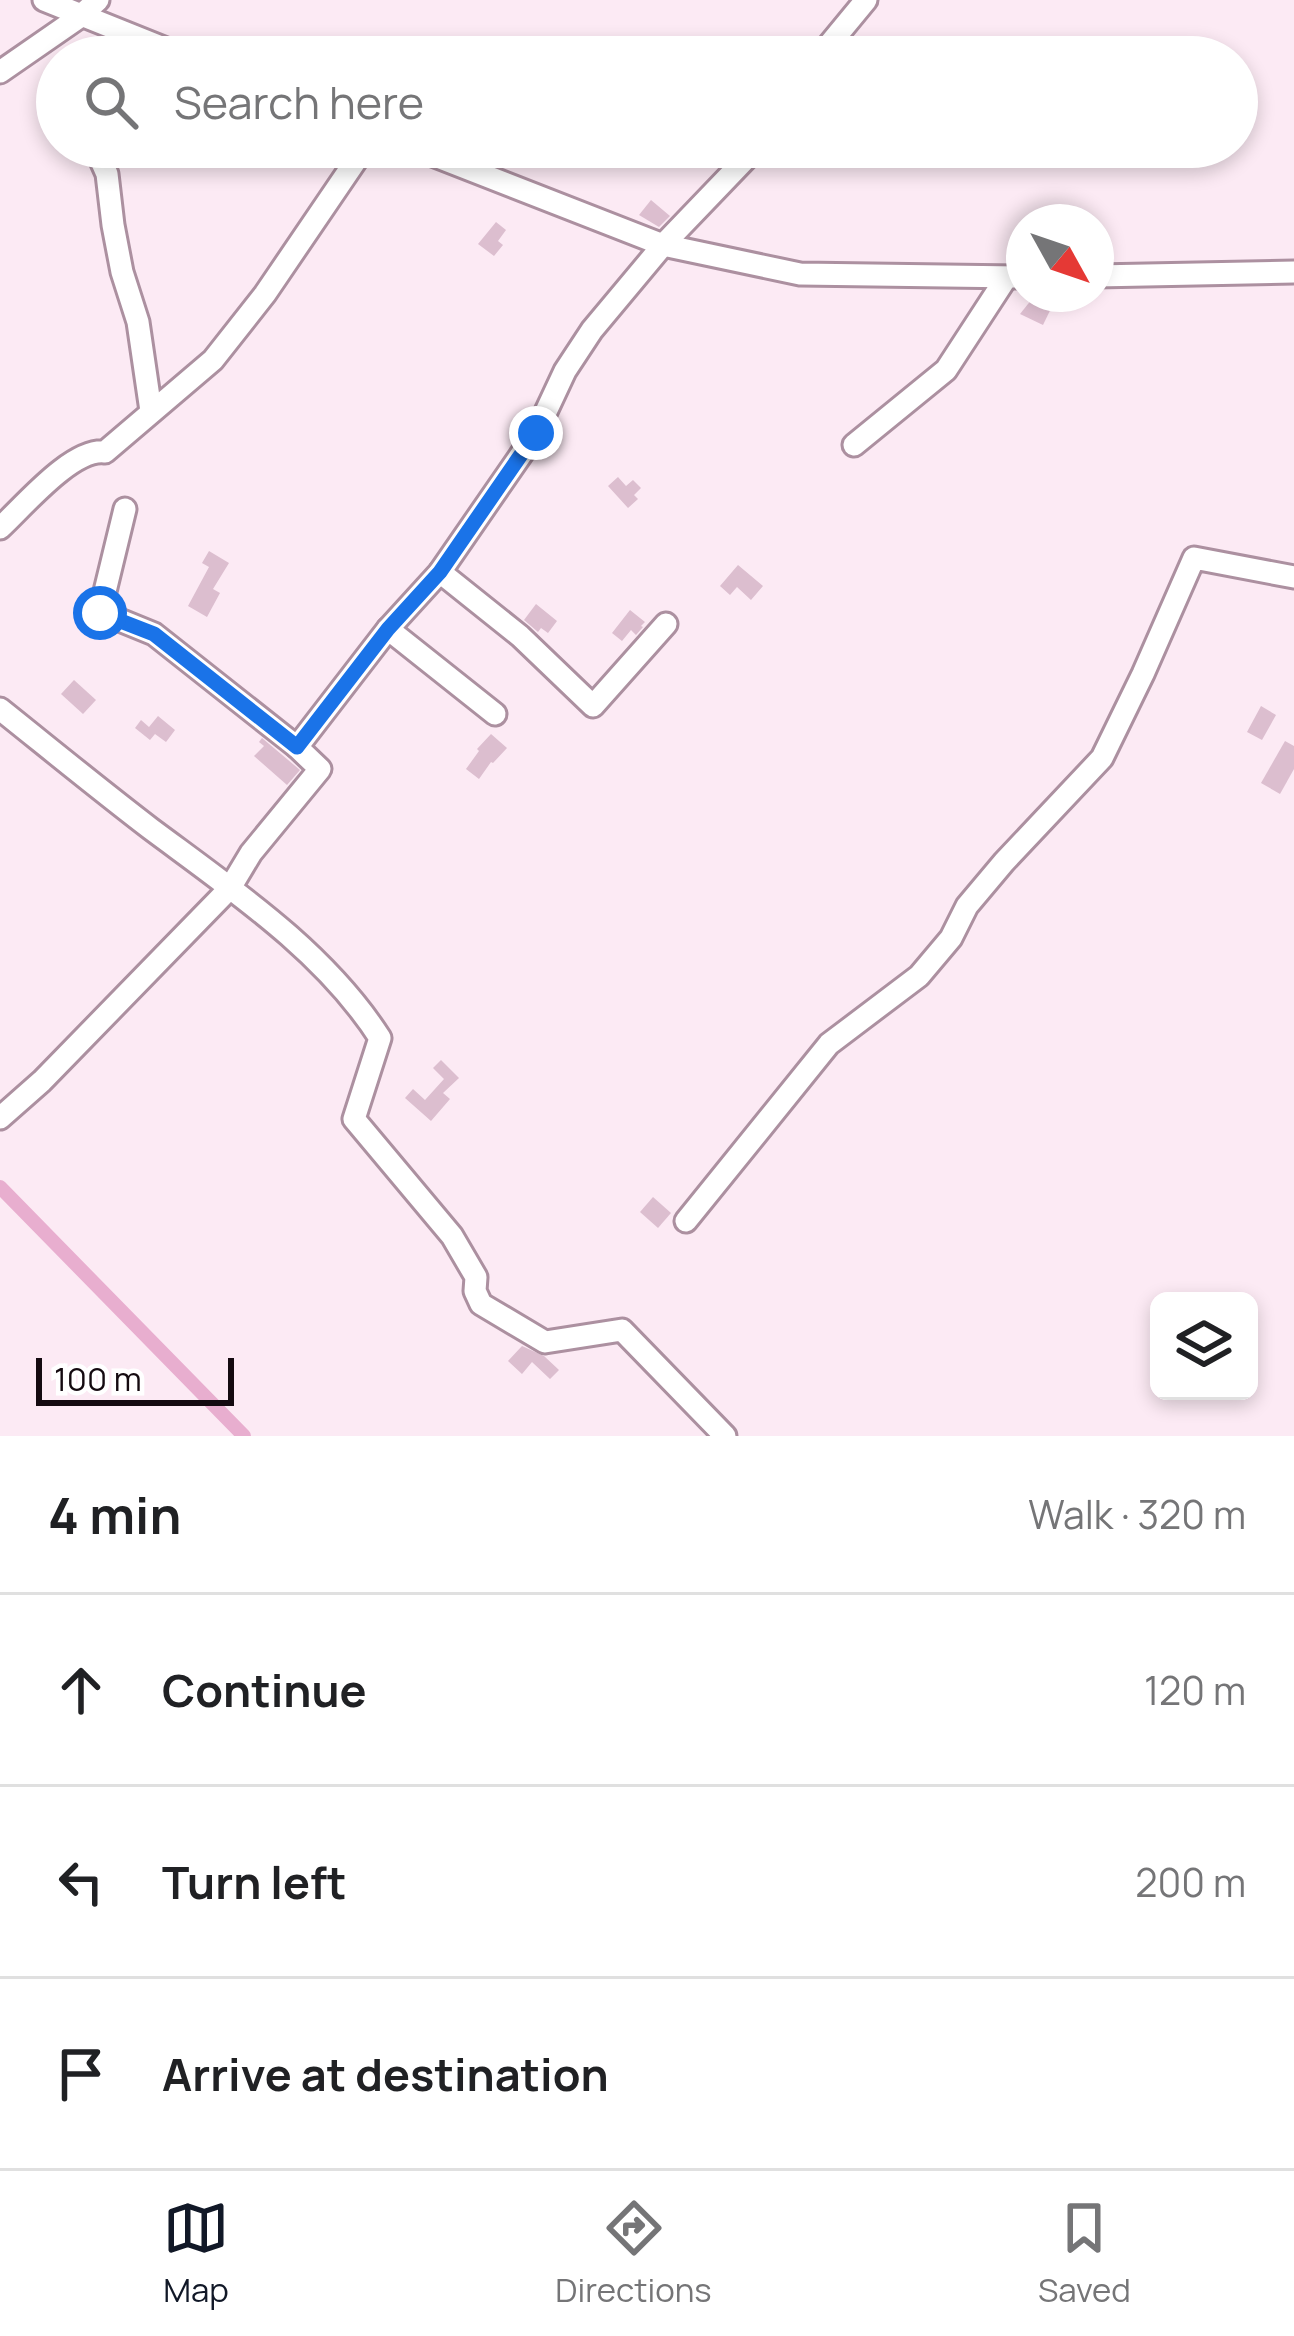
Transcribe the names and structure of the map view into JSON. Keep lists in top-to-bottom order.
{
  "scale_bar": "100 m",
  "north": "bottom right",
  "page": {
    "search": "Search here",
    "scale": "100 m",
    "heading": ["4 min", "Walk · 320 m"],
    "list": [
      ["Continue", "120 m"],
      ["Turn left", "200 m"],
      "Arrive at destination"
    ],
    "nav": ["Map", "Directions", "Saved"]
  }
}
